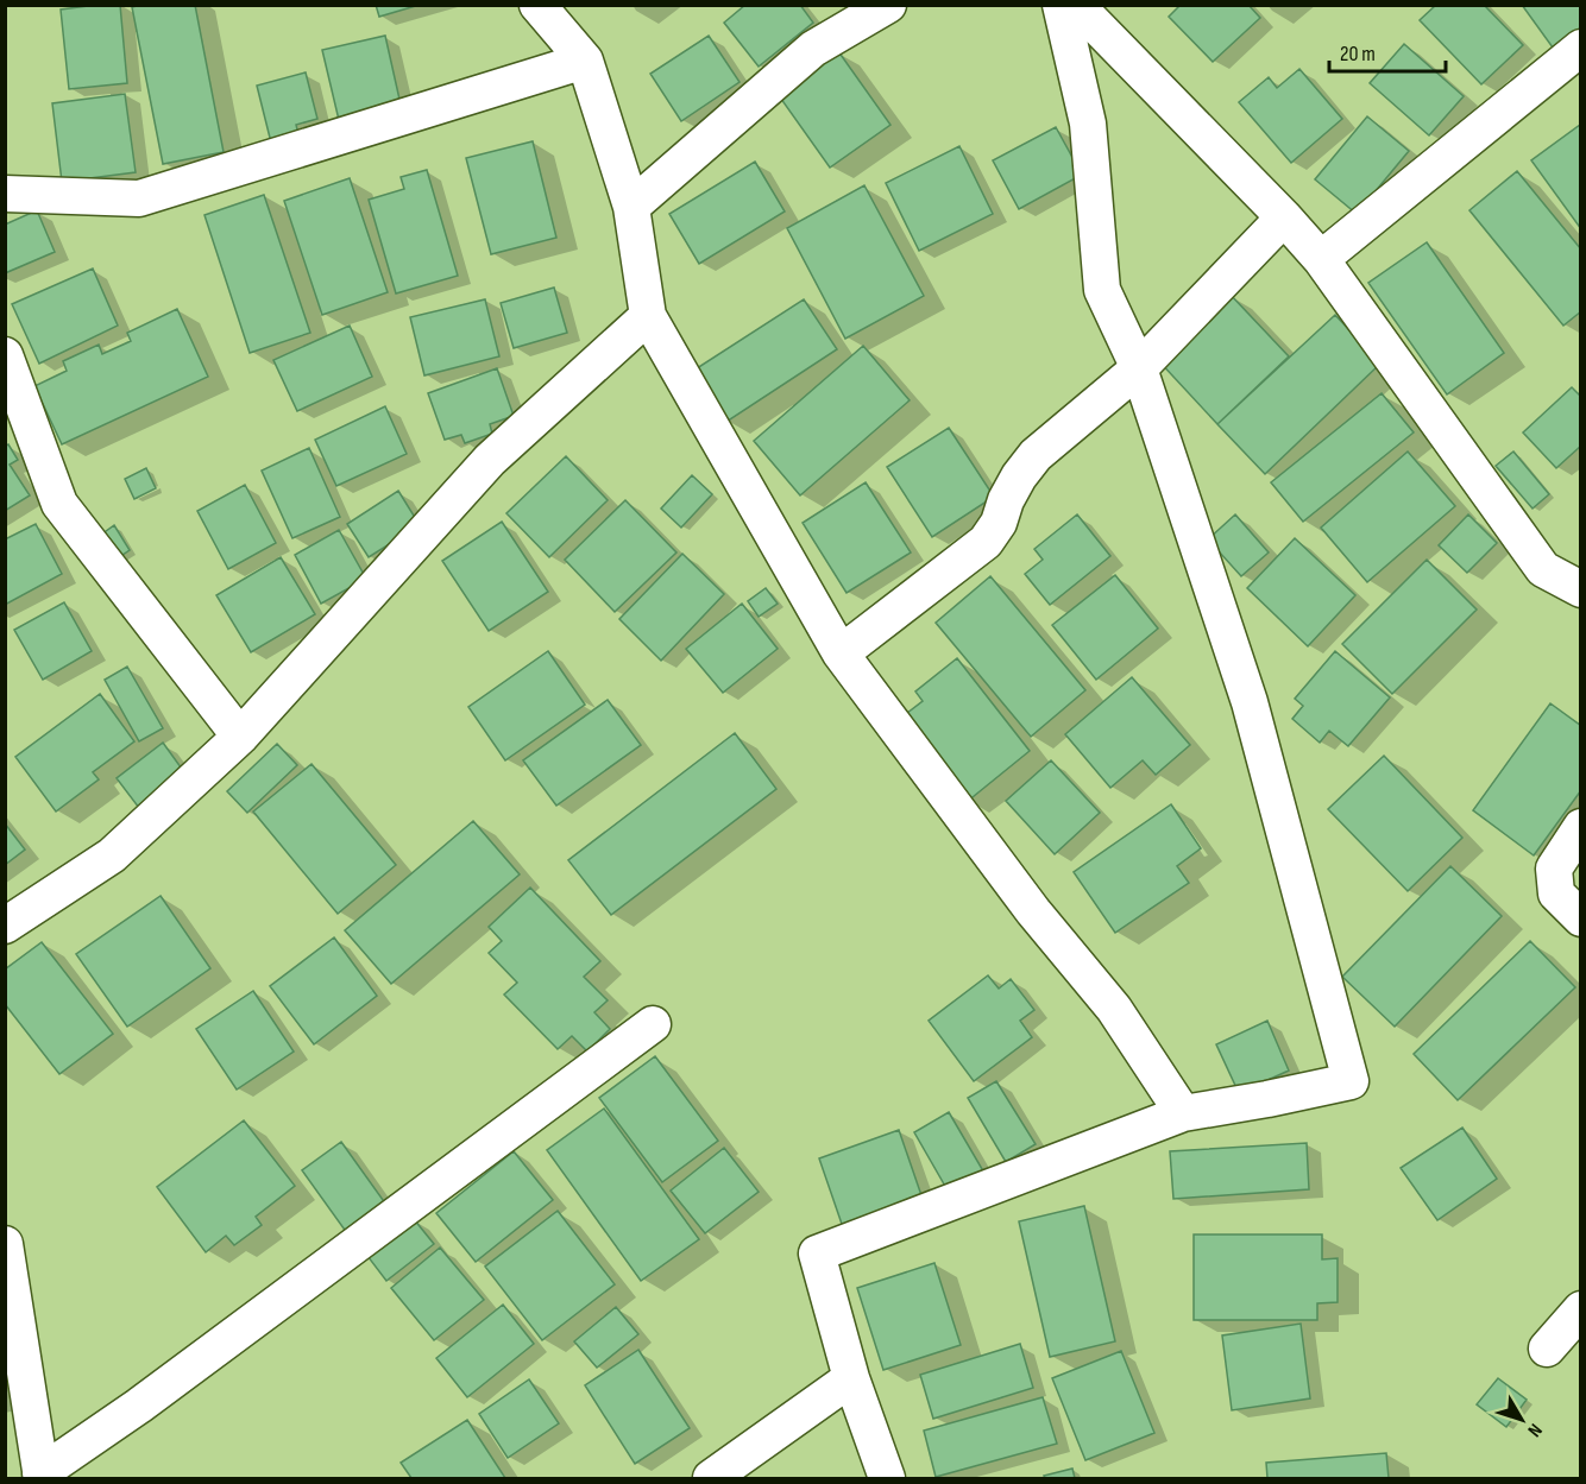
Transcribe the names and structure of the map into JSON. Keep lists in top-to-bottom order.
{
  "scale_bar": "20 m",
  "north": "bottom right"
}
